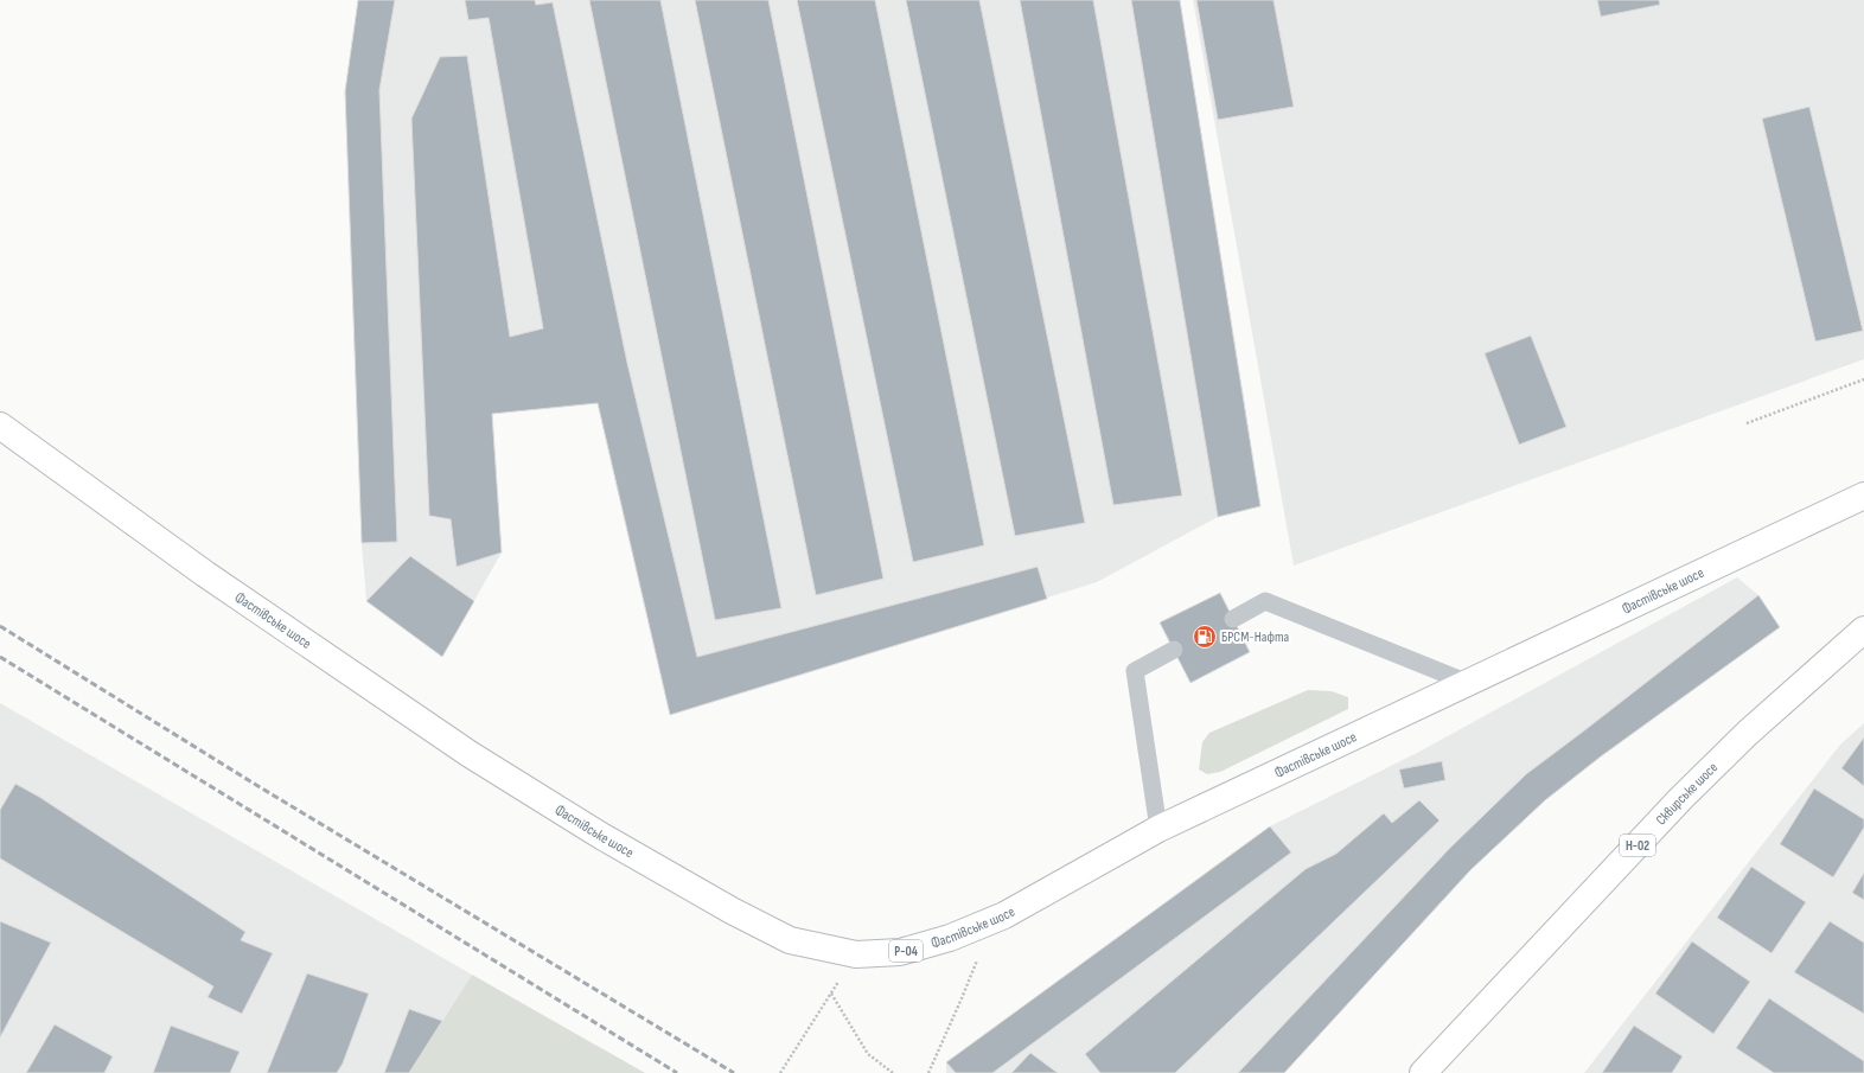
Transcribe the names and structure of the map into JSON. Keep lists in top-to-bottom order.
{
  "streets": {
    "main road": [
      "Фастівське шосе",
      "Сквирське шосе",
      "Н-02",
      "Р-04"
    ]
  },
  "places": {
    "fuel station": ["БРСМ-Нафта"]
  }
}
